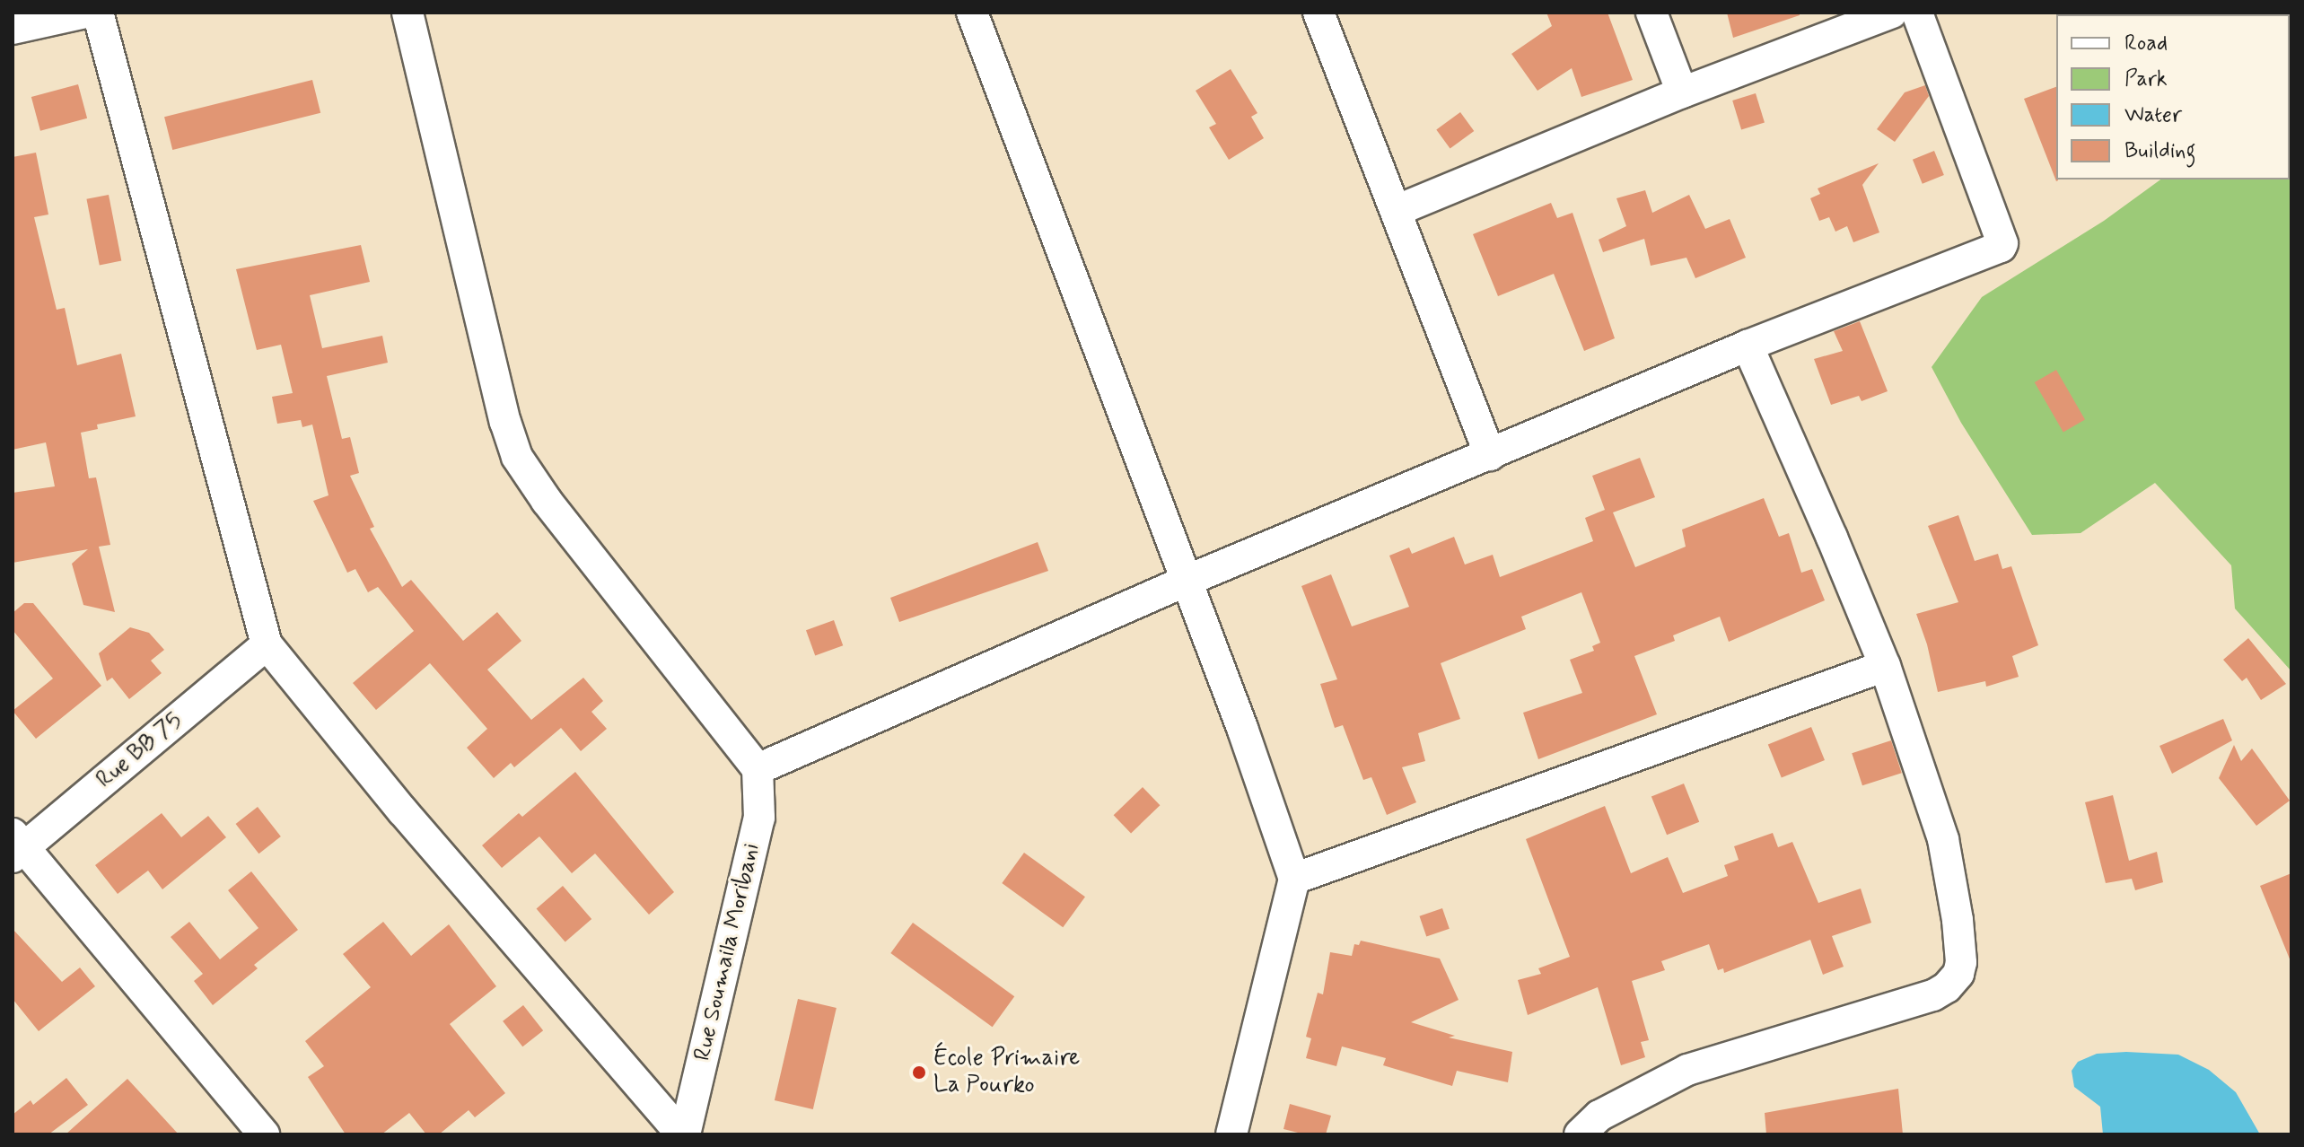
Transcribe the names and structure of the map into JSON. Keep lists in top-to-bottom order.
{
  "streets": {
    "street": ["Rue BB 75", "Rue Soumaila Moribani"]
  },
  "places": ["École Primaire La Pourko"],
  "legend": [
    "Road",
    "Park",
    "Water",
    "Building"
  ]
}
